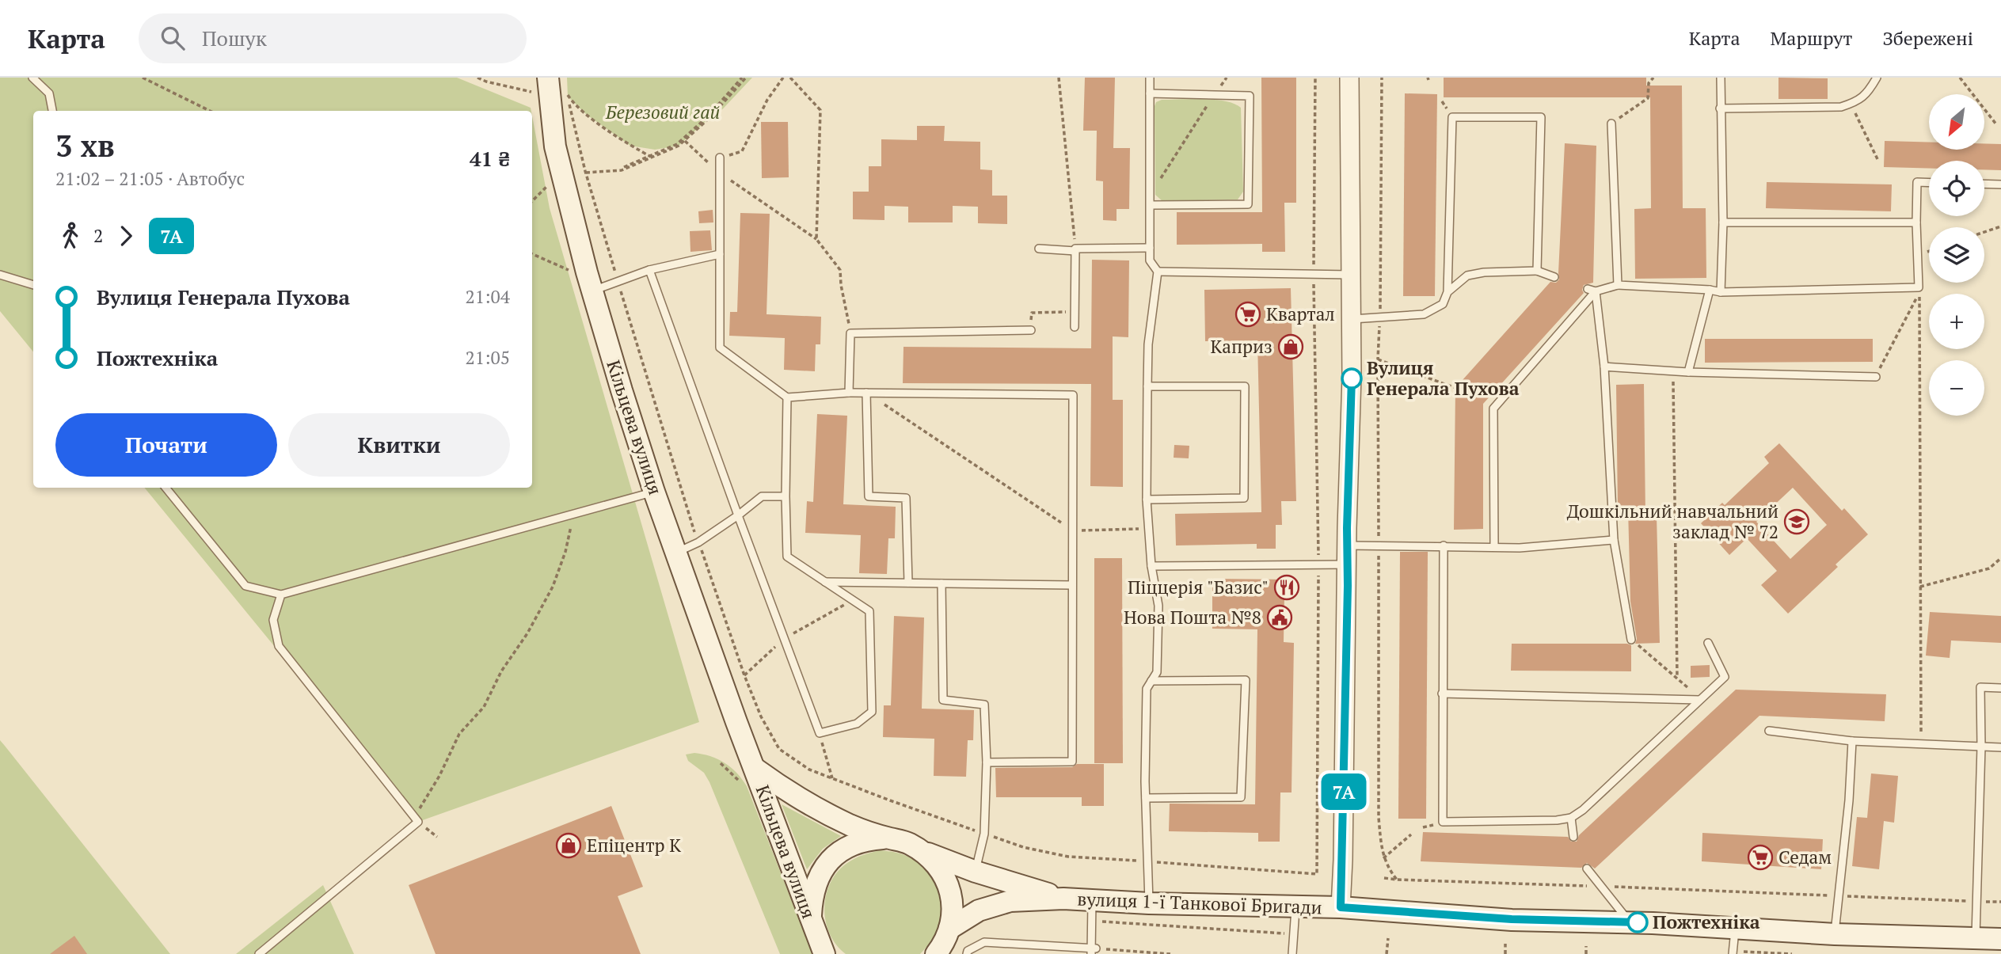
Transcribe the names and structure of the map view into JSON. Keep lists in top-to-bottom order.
{
  "streets": {
    "main road": ["Кільцева вулиця", "вулиця 1-ї Танкової Бригади"]
  },
  "crossings": [
    ["Кільцева вулиця", "вулиця 1-ї Танкової Бригади"]
  ],
  "parks": ["Березовий гай"],
  "places": {
    "supermarket": ["Квартал", "Седам"],
    "shop": ["Каприз", "Епіцентр К"],
    "other": ["Вулиця Генерала Пухова", "Пожтехніка"],
    "school or university": ["Дошкільний навчальний заклад № 72"],
    "restaurant": ["Піццерія \"Базис\""],
    "public building": ["Нова Пошта №8"]
  },
  "lines": ["bus line 7А"],
  "north": "bottom left",
  "page": {
    "header": "Карта",
    "search": "Пошук",
    "nav": ["Карта", "Маршрут", "Збережені"],
    "on_map": "7А",
    "map_buttons": ["+", "−"],
    "heading": ["3 хв", "21:02 – 21:05 · Автобус", "41 ₴"],
    "legs": ["2", "7А"],
    "list": [
      {
        "name": "Вулиця Генерала Пухова",
        "value": "21:04"
      },
      {
        "name": "Пожтехніка",
        "value": "21:05"
      }
    ],
    "buttons": ["Почати", "Квитки"]
  }
}
